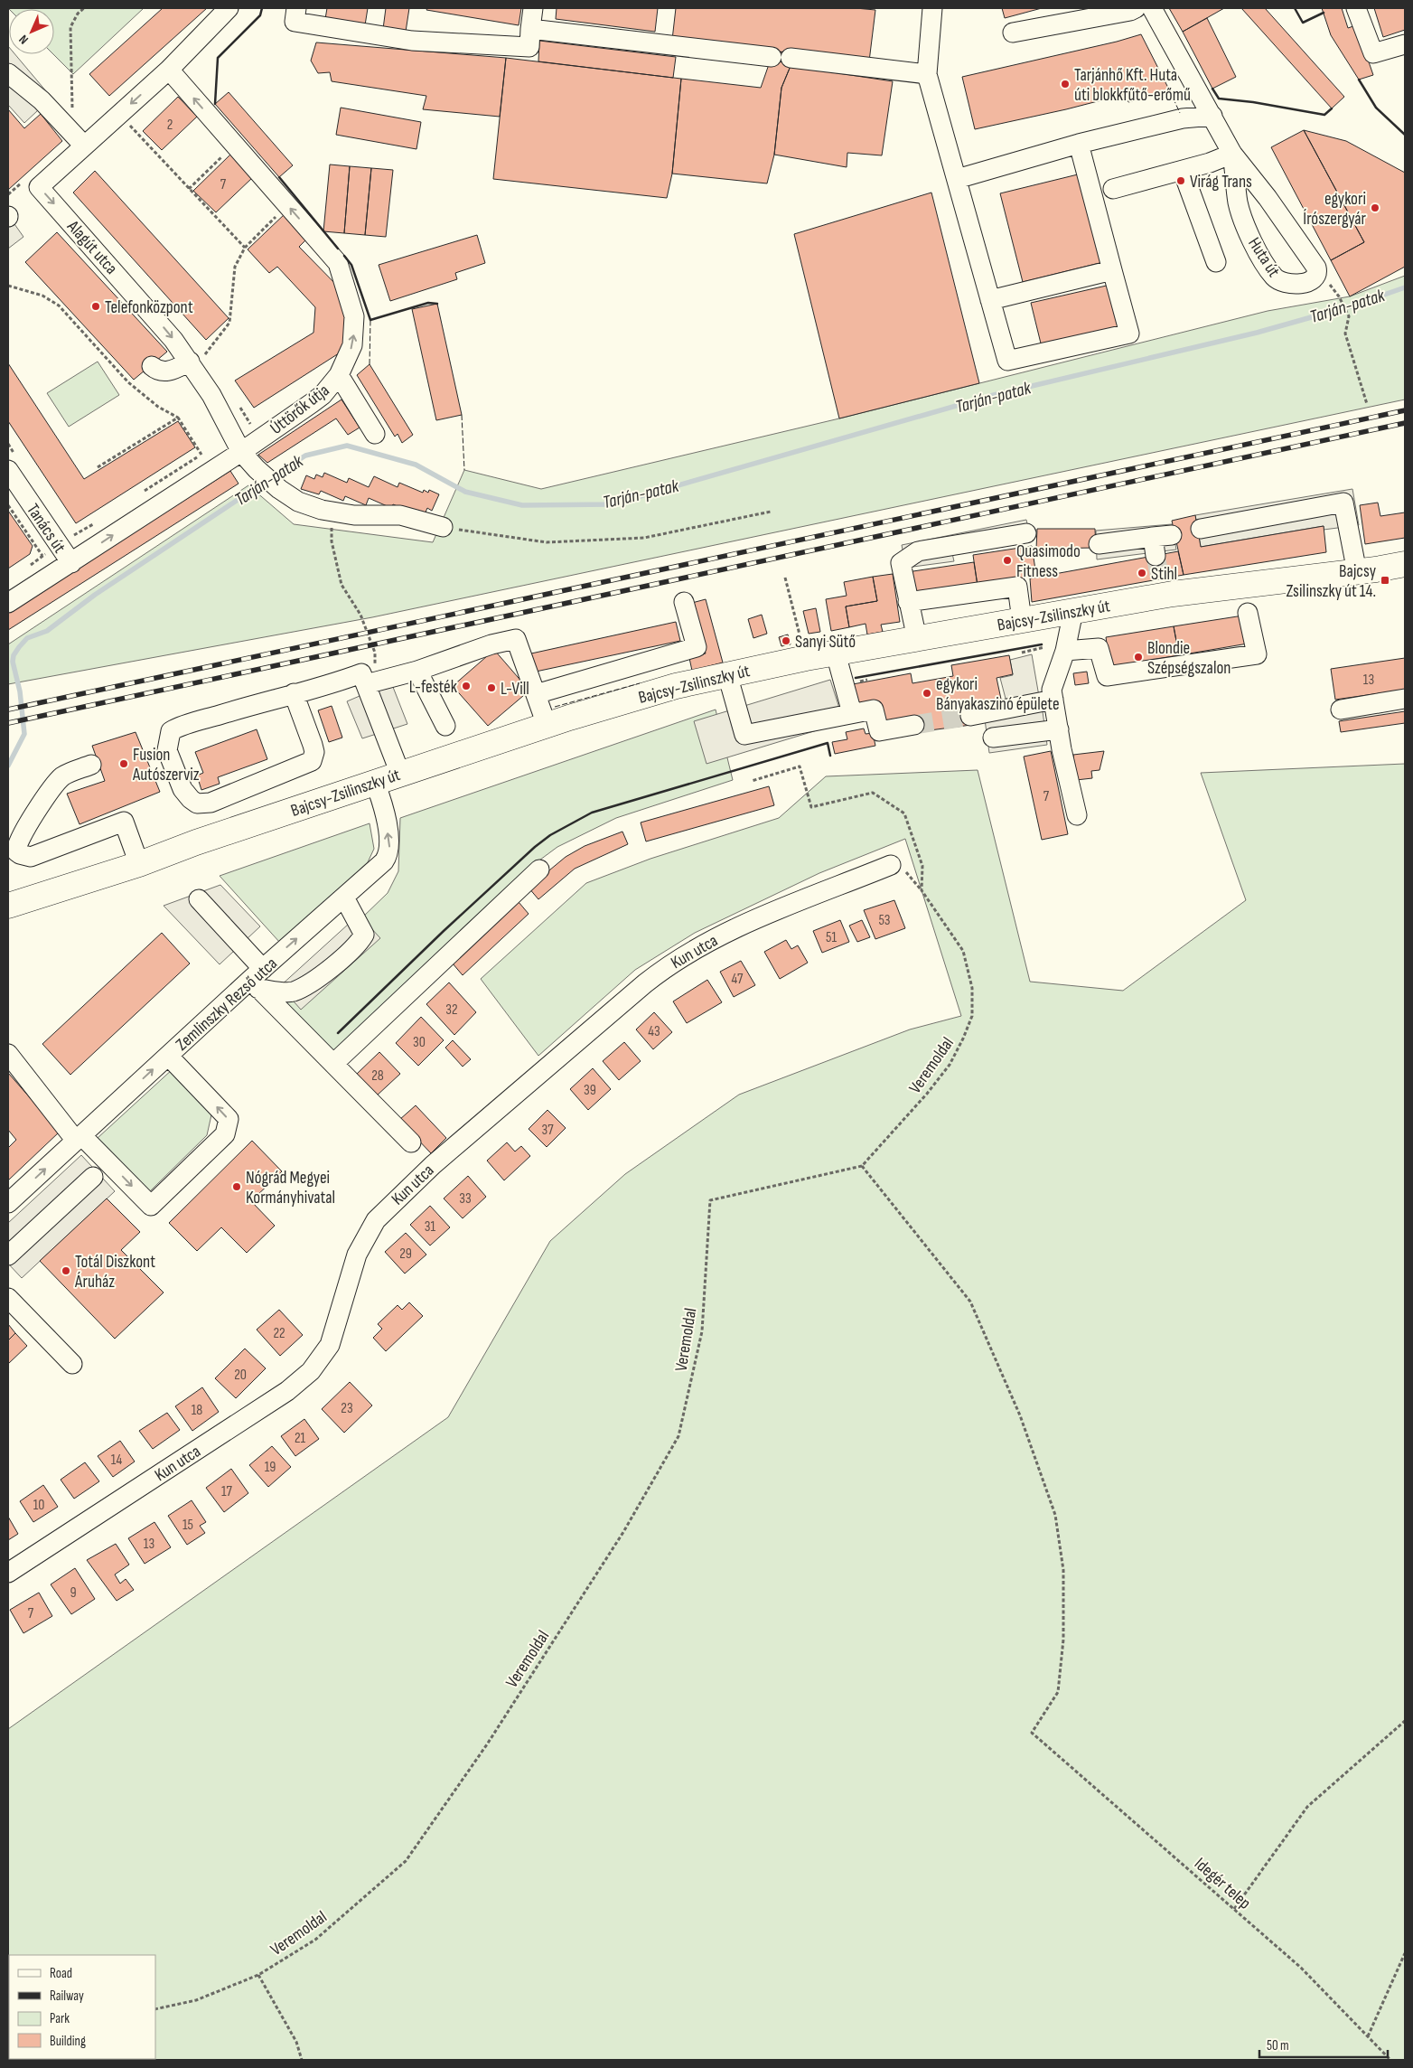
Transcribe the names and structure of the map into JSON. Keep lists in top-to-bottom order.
{
  "streets": {
    "main road": ["Bajcsy-Zsilinszky út"],
    "street": [
      "Alagút utca",
      "Huta út",
      "Úttörők útja",
      "Tanács út",
      "Kun utca",
      "Zemlinszky Rezső utca"
    ],
    "path": ["Veremoldal", "Idegér telep"]
  },
  "crossings": [
    ["Alagút utca", "Úttörők útja"],
    ["Úttörők útja", "Tanács út"],
    ["Bajcsy-Zsilinszky út", "Zemlinszky Rezső utca"],
    ["Kun utca", "Zemlinszky Rezső utca"],
    ["Kun utca", "Veremoldal"],
    ["Veremoldal", "Idegér telep"]
  ],
  "water": ["Tarján-patak"],
  "places": {
    "other": [
      "Tarjánhő Kft. Huta úti blokkfűtő-erőmű",
      "Virág Trans",
      "egykori Írószergyár",
      "Telefonközpont",
      "Quasimodo Fitness",
      "Stihl",
      "Sanyi Sütő",
      "Blondie Szépségszalon",
      "L-festék",
      "L-Vill",
      "egykori Bányakaszinó épülete",
      "Fusion Autószerviz",
      "Nógrád Megyei Kormányhivatal",
      "Totál Diszkont Áruház"
    ],
    "transit": ["Bajcsy Zsilinszky út 14."]
  },
  "house_numbers": [
    "2",
    "7",
    "13",
    "7",
    "53",
    "51",
    "47",
    "32",
    "43",
    "30",
    "28",
    "39",
    "37",
    "33",
    "31",
    "29",
    "22",
    "20",
    "23",
    "18",
    "21",
    "14",
    "19",
    "17",
    "10",
    "15",
    "13",
    "9",
    "7"
  ],
  "legend": [
    "Road",
    "Railway",
    "Park",
    "Building"
  ],
  "scale_bar": "50 m",
  "north": "bottom left"
}
